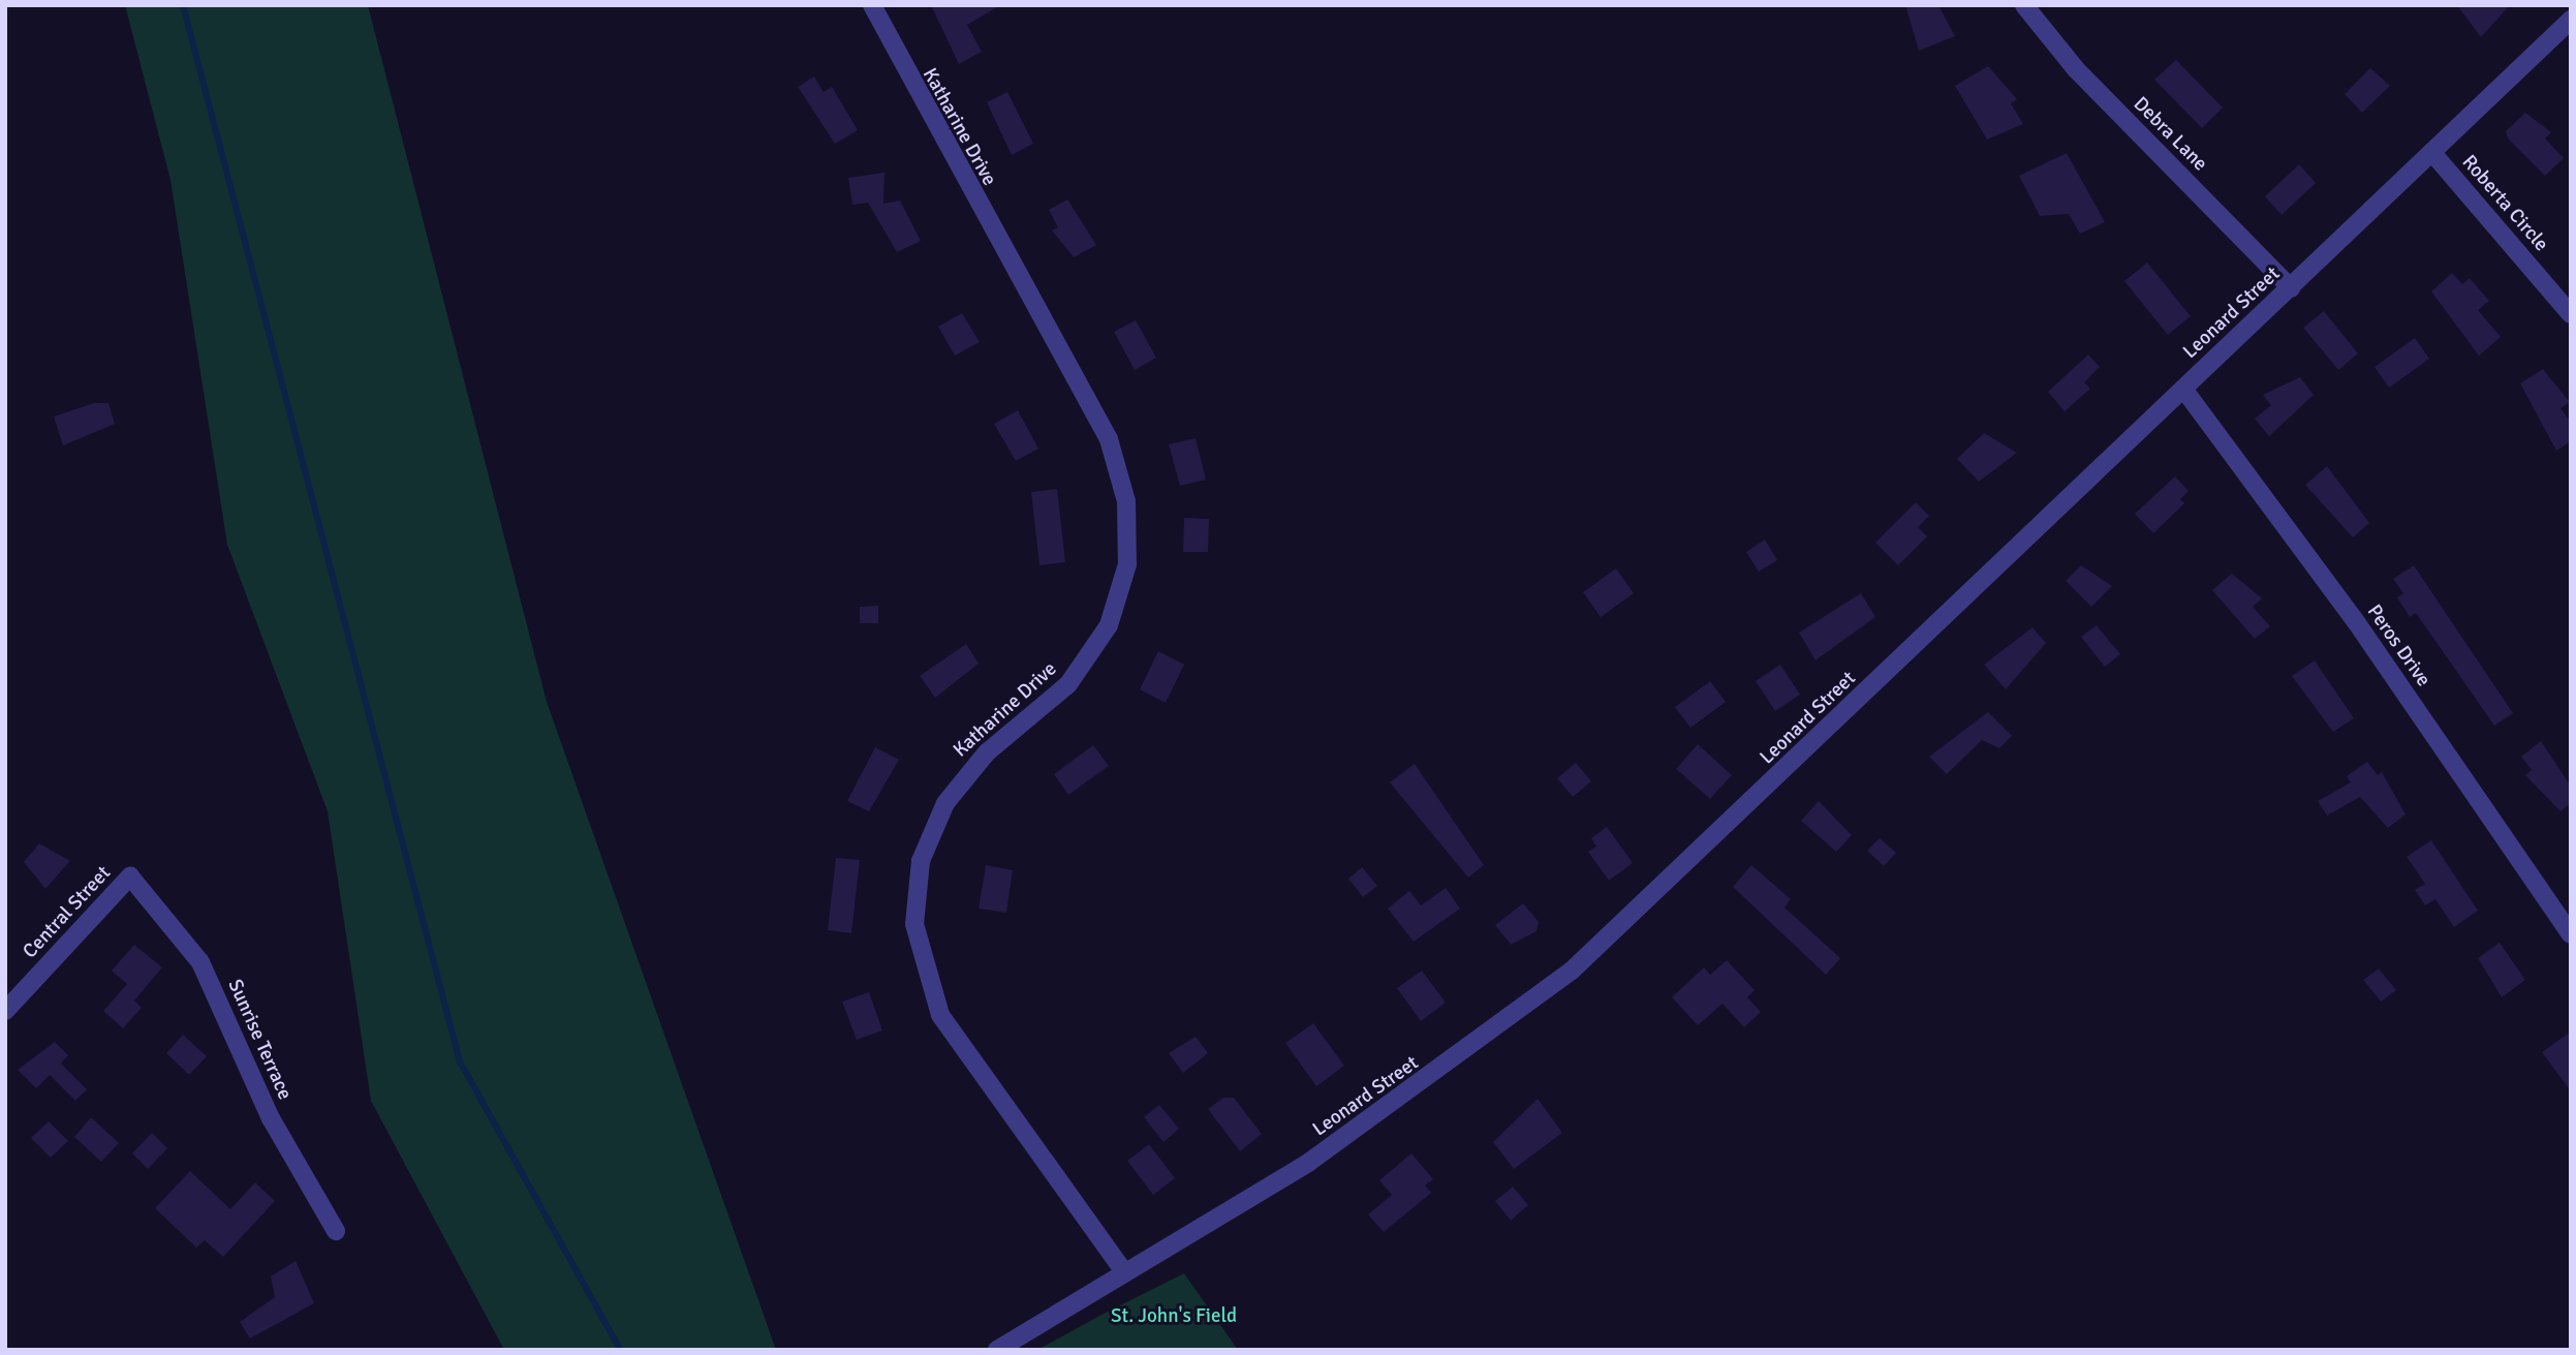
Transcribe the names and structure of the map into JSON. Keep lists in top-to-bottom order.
{
  "streets": {
    "street": [
      "Katharine Drive",
      "Debra Lane",
      "Roberta Circle",
      "Leonard Street",
      "Peros Drive",
      "Central Street",
      "Sunrise Terrace"
    ]
  },
  "crossings": [
    ["Katharine Drive", "Leonard Street"],
    ["Debra Lane", "Leonard Street"],
    ["Roberta Circle", "Leonard Street"],
    ["Leonard Street", "Peros Drive"],
    ["Central Street", "Sunrise Terrace"]
  ],
  "parks": ["St. John's Field"]
}
